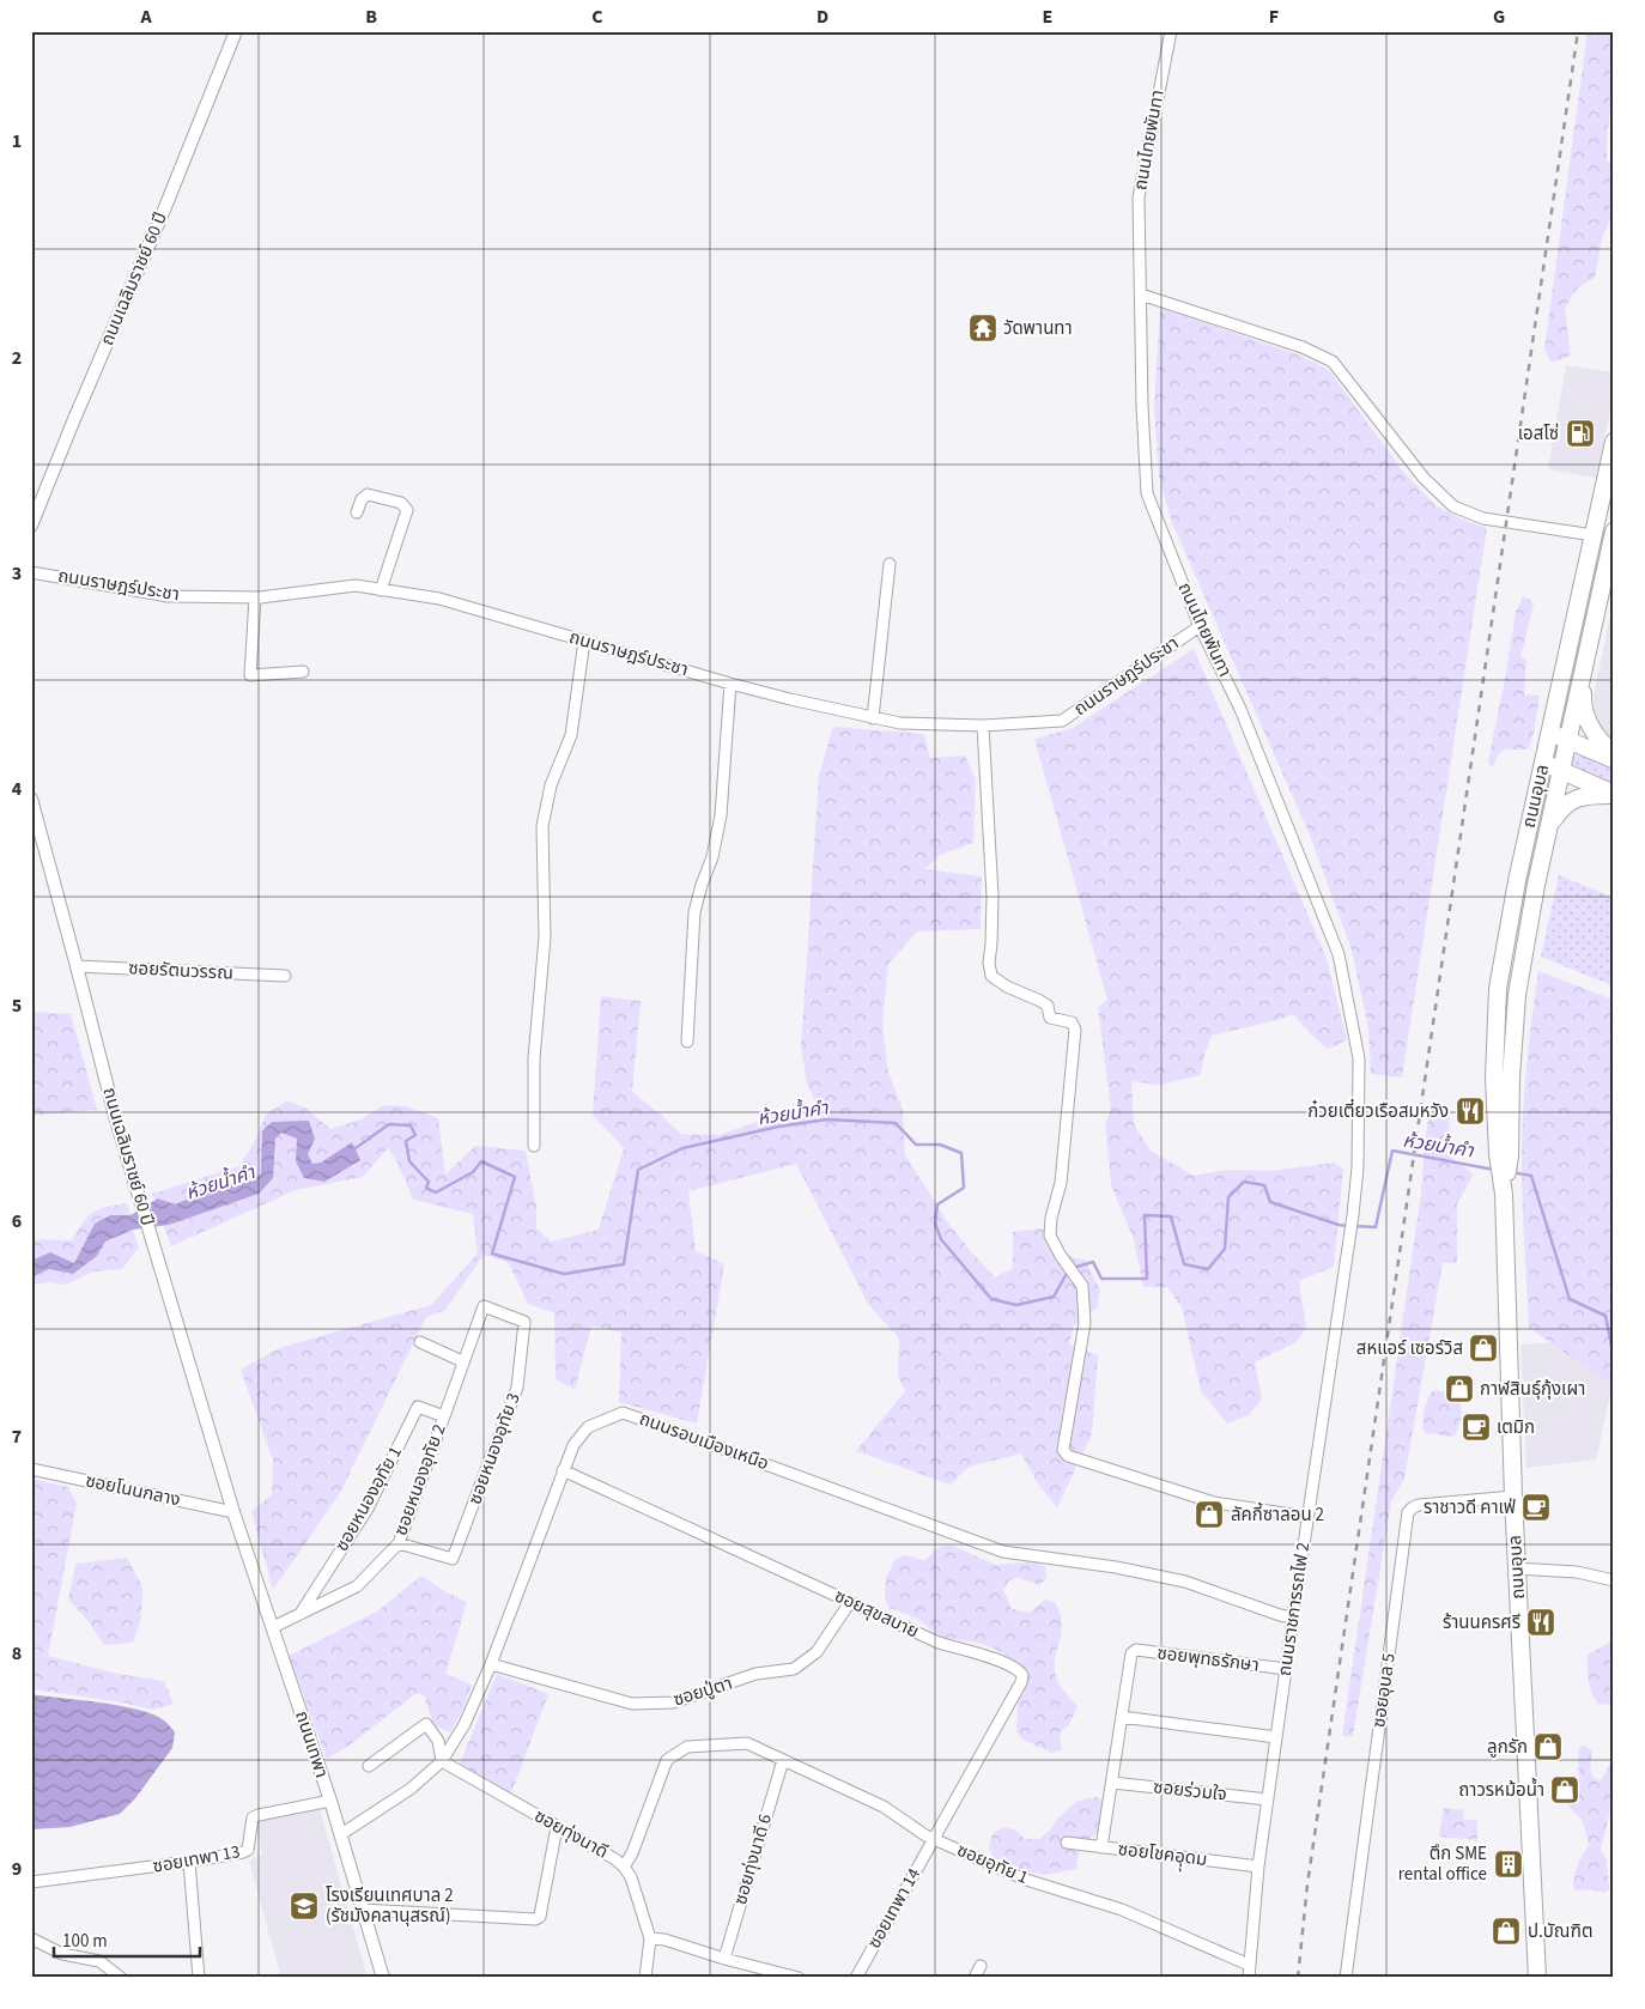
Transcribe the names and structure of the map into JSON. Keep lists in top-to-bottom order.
{
  "streets": {
    "main road": ["ถนนอุบล"],
    "street": [
      "ถนนไทยพันทา",
      "ถนนเฉลิมราชย์ 60 ปี",
      "ถนนราษฎร์ประชา",
      "ซอยรัตนวรรณ",
      "ถนนรอบเมืองเหนือ",
      "ซอยหนองอุทัย 3",
      "ซอยหนองอุทัย 2",
      "ซอยโนนกลาง",
      "ซอยหนองอุทัย 1",
      "ถนนราชการรถไฟ 2",
      "ซอยสุขสบาย",
      "ซอยพุทธรักษา",
      "ซอยอุบล 5",
      "ซอยปู่ตา",
      "ถนนเทพา",
      "ซอยร่วมใจ",
      "ซอยทุ่งนาดี",
      "ซอยโชคอุุดม",
      "ซอยเทพา 13",
      "ซอยทุ่งนาดี 6",
      "ซอยอุทัย 1",
      "ซอยเทพา 14"
    ]
  },
  "crossings": [
    ["ถนนไทยพันทา", "ถนนราษฎร์ประชา"],
    ["ถนนไทยพันทา", "ถนนราชการรถไฟ 2"],
    ["ถนนเฉลิมราชย์ 60 ปี", "ซอยรัตนวรรณ"],
    ["ถนนเฉลิมราชย์ 60 ปี", "ซอยโนนกลาง"],
    ["ถนนเฉลิมราชย์ 60 ปี", "ถนนเทพา"],
    ["ถนนอุบล", "ซอยอุบล 5"],
    ["ถนนรอบเมืองเหนือ", "ถนนราชการรถไฟ 2"],
    ["ถนนรอบเมืองเหนือ", "ซอยสุขสบาย"],
    ["ถนนรอบเมืองเหนือ", "ซอยปู่ตา"],
    ["ถนนรอบเมืองเหนือ", "ถนนเทพา"],
    ["ถนนรอบเมืองเหนือ", "ซอยทุ่งนาดี"],
    ["ซอยหนองอุทัย 3", "ซอยหนองอุทัย 2"],
    ["ซอยหนองอุทัย 2", "ซอยหนองอุทัย 1"],
    ["ซอยหนองอุทัย 2", "ถนนเทพา"],
    ["ซอยโนนกลาง", "ถนนเทพา"],
    ["ถนนราชการรถไฟ 2", "ซอยพุทธรักษา"],
    ["ถนนราชการรถไฟ 2", "ซอยร่วมใจ"],
    ["ถนนราชการรถไฟ 2", "ซอยโชคอุุดม"],
    ["ถนนราชการรถไฟ 2", "ซอยอุทัย 1"],
    ["ซอยสุขสบาย", "ซอยปู่ตา"],
    ["ซอยสุขสบาย", "ซอยอุทัย 1"],
    ["ซอยสุขสบาย", "ซอยเทพา 14"],
    ["ถนนเทพา", "ซอยเทพา 13"],
    ["ซอยทุ่งนาดี", "ซอยอุทัย 1"],
    ["ซอยทุ่งนาดี 6", "ซอยอุทัย 1"],
    ["ซอยอุทัย 1", "ซอยเทพา 14"]
  ],
  "water": ["ห้วยน้ำคำ"],
  "places": {
    "temple": ["วัดพานทา"],
    "fuel station": ["เอสโซ่"],
    "restaurant": ["ก๋วยเตี๋ยวเรือสมหวัง", "ร้านนครศรี"],
    "shop": [
      "สหแอร์ เซอร์วิส",
      "กาฬสินธุ์กุ้งเผา",
      "ลัคกี้ซาลอน 2",
      "ลูกรัก",
      "ถาวรหม้อน้ำ",
      "ป.บัณฑิต"
    ],
    "cafe": ["เตมิก", "ราชาวดี คาเฟ่"],
    "building": ["ตึก SME rental office"],
    "school or university": ["โรงเรียนเทศบาล 2 (รัชมังคลานุสรณ์)"]
  },
  "scale_bar": "100 m",
  "grid": {
    "columns": [
      "A",
      "B",
      "C",
      "D",
      "E",
      "F",
      "G"
    ],
    "rows": [
      "1",
      "2",
      "3",
      "4",
      "5",
      "6",
      "7",
      "8",
      "9"
    ]
  }
}
